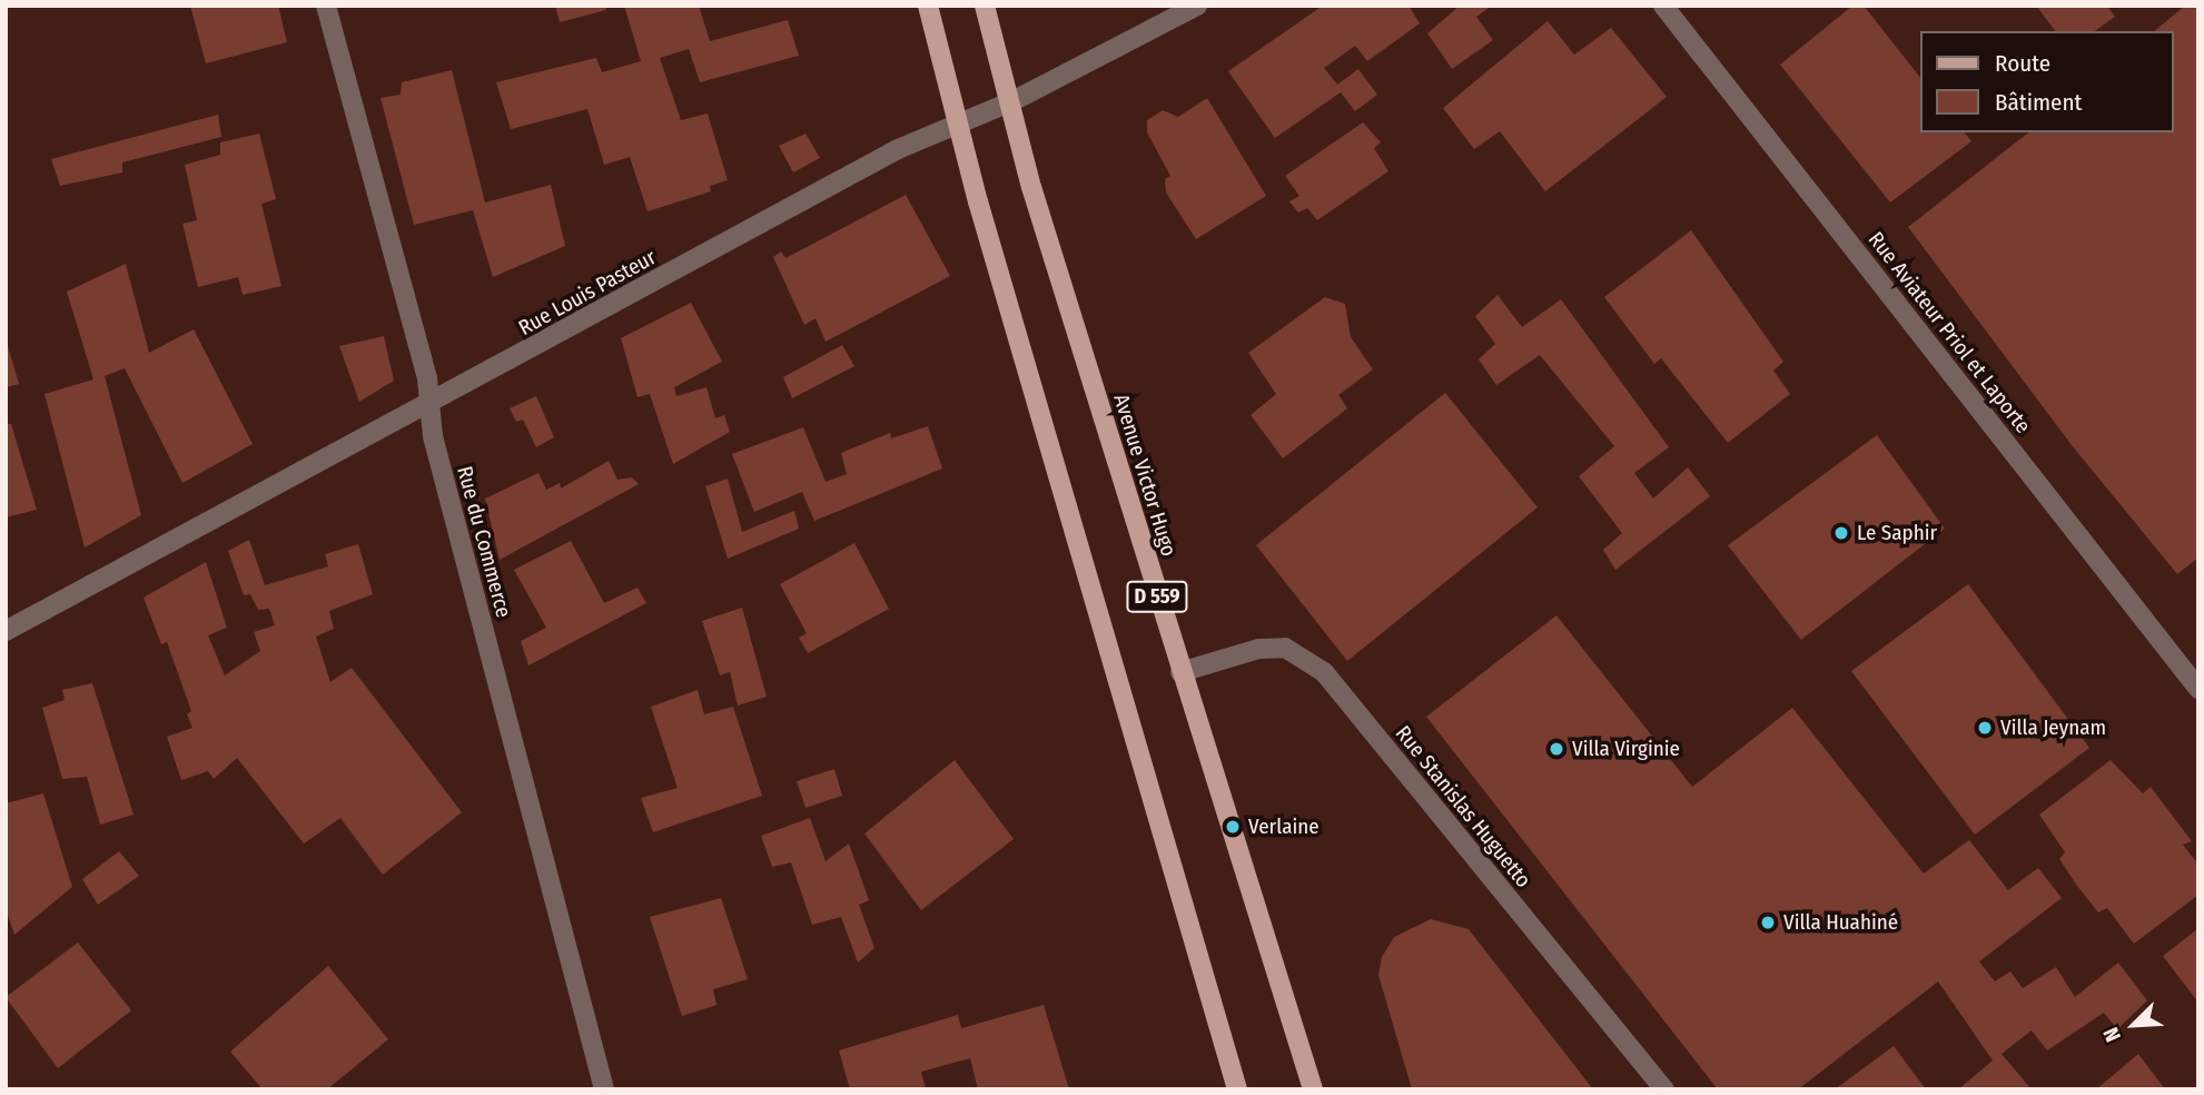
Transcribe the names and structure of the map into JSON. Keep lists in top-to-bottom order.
{
  "streets": {
    "main road": ["Avenue Victor Hugo", "D 559"],
    "street": [
      "Rue Louis Pasteur",
      "Rue Aviateur Priol et Laporte",
      "Rue du Commerce",
      "Rue Stanislas Huguetto"
    ]
  },
  "crossings": [
    ["Rue Louis Pasteur", "Avenue Victor Hugo"],
    ["Rue Louis Pasteur", "Rue du Commerce"],
    ["Rue Louis Pasteur", "D 559"],
    ["Avenue Victor Hugo", "Rue Stanislas Huguetto"]
  ],
  "places": [
    "Le Saphir",
    "Villa Jeynam",
    "Villa Virginie",
    "Verlaine",
    "Villa Huahiné"
  ],
  "legend": ["Route", "Bâtiment"],
  "north": "bottom left"
}
